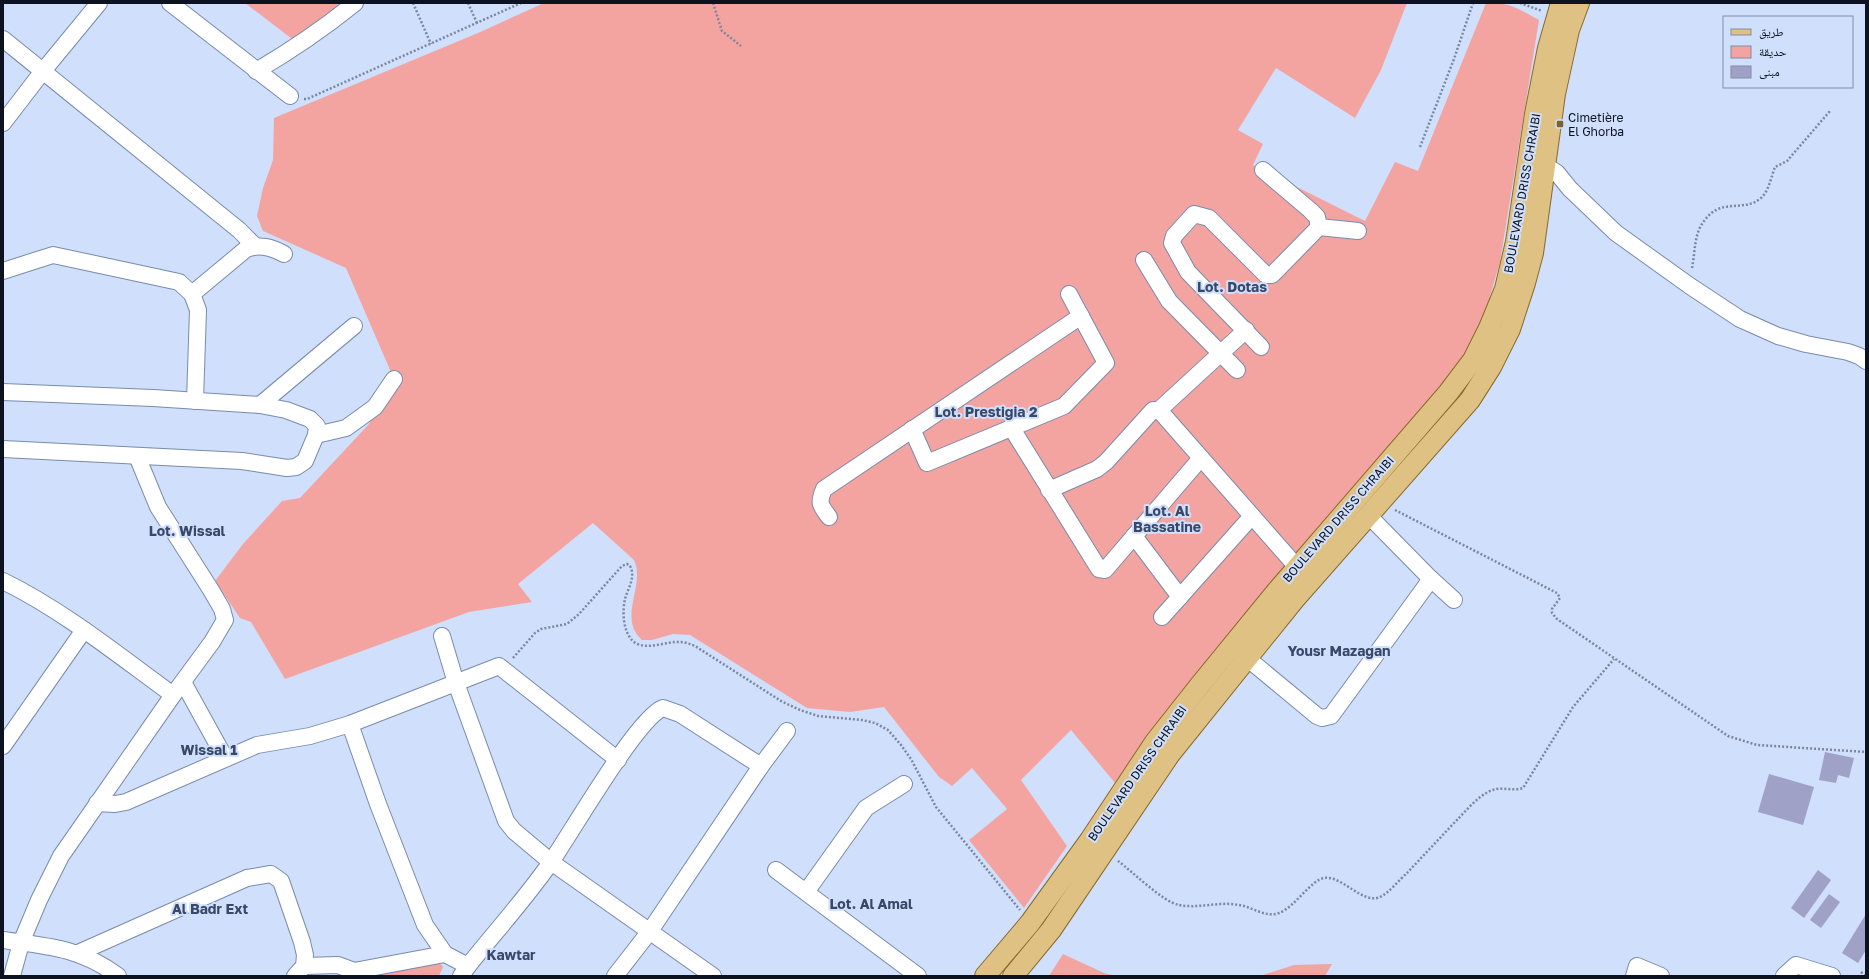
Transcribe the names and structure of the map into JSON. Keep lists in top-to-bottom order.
{
  "streets": {
    "main road": ["BOULEVARD DRISS CHRAIBI"]
  },
  "districts": [
    "Lot. Dotas",
    "Lot. Prestigia 2",
    "Lot. Al Bassatine",
    "Lot. Wissal",
    "Yousr Mazagan",
    "Wissal 1",
    "Lot. Al Amal",
    "Al Badr Ext",
    "Kawtar"
  ],
  "places": {
    "transit": ["Cimetière El Ghorba"]
  },
  "legend": ["طريق", "حديقة", "مبنى"]
}
